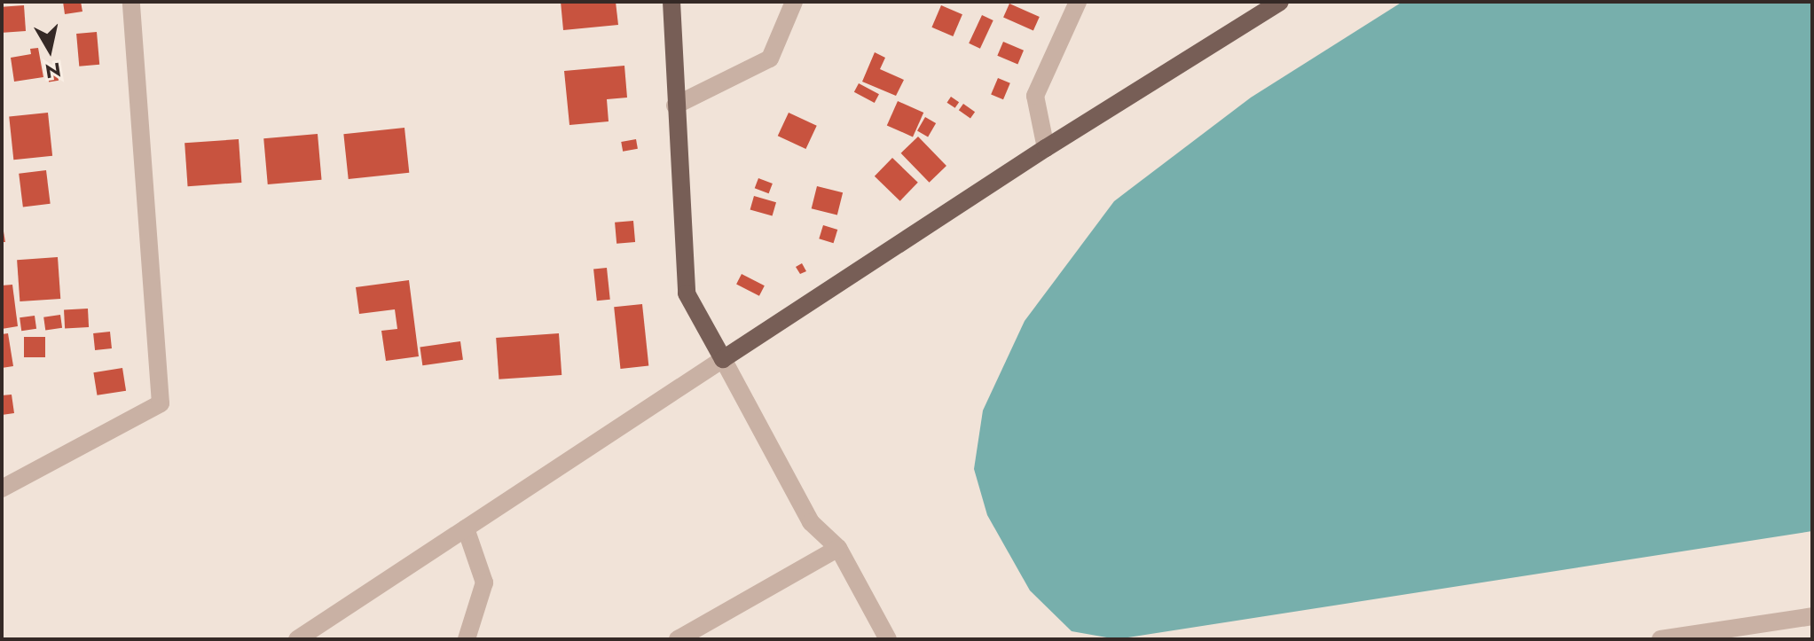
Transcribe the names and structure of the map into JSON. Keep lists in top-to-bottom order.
{
  "north": "bottom"
}
